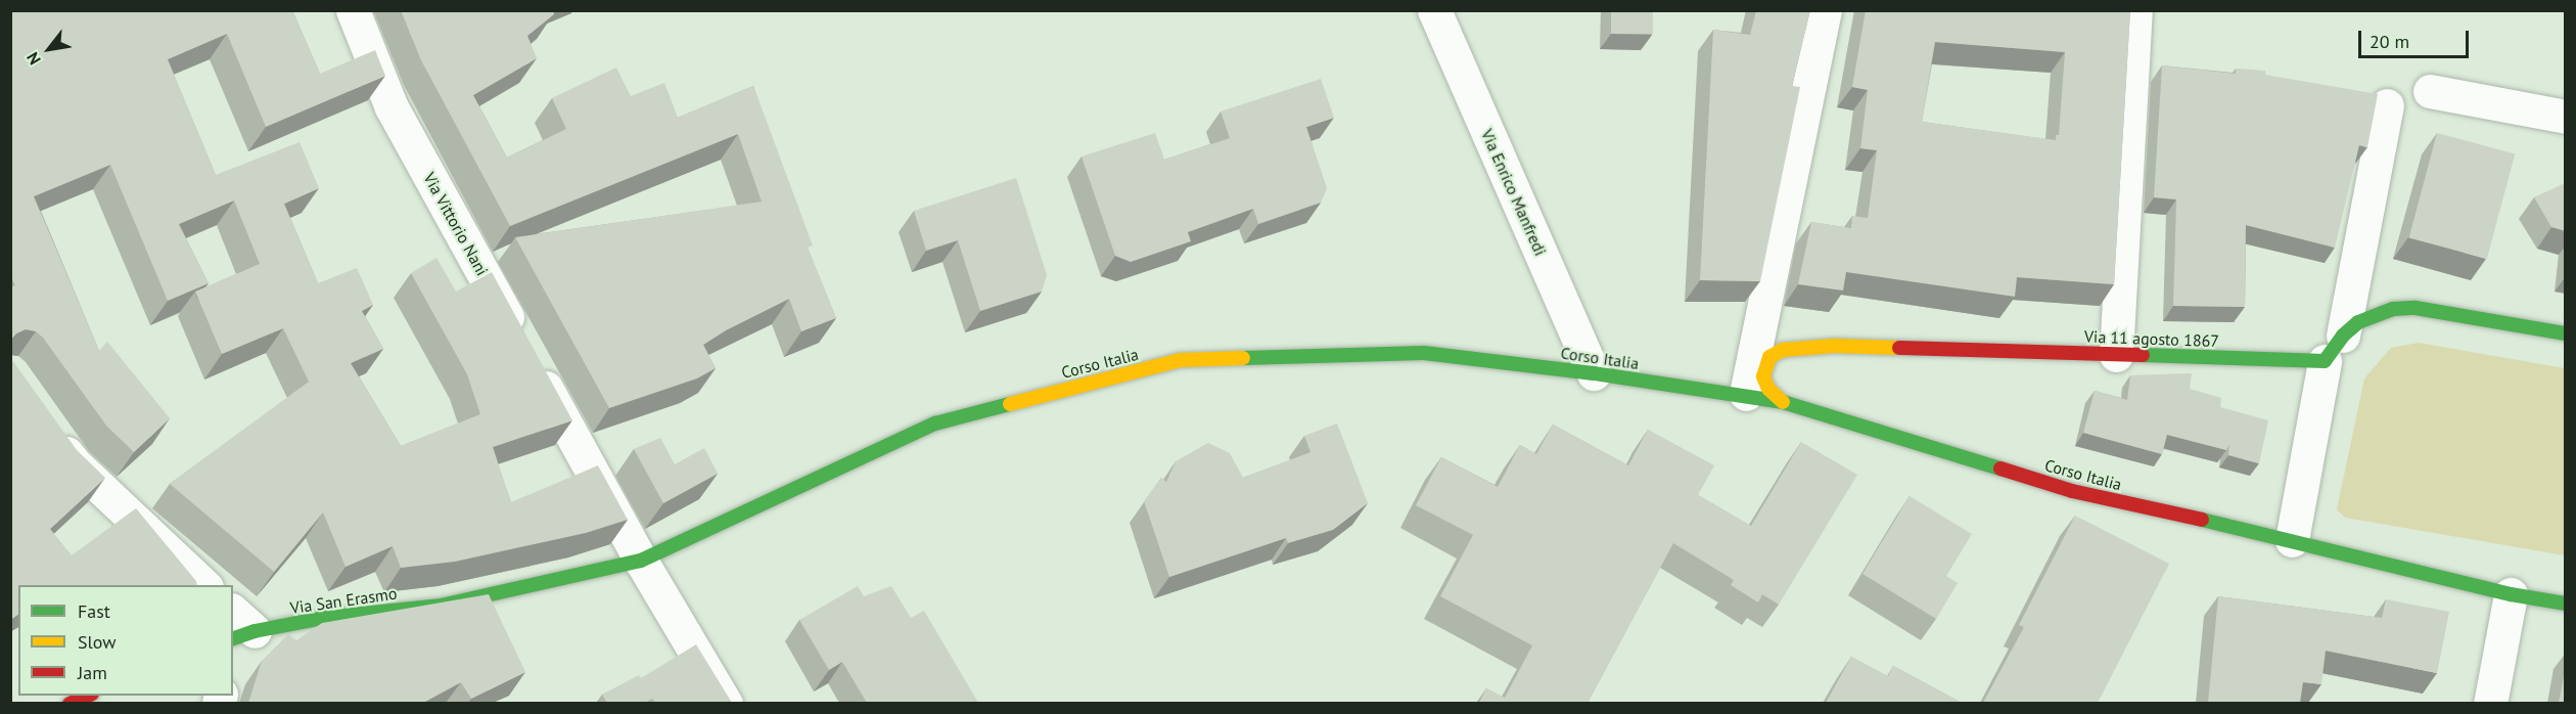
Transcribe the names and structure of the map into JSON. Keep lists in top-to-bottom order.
{
  "streets": {
    "main road": ["Via 11 agosto 1867", "Corso Italia", "Via San Erasmo"],
    "street": ["Via Enrico Manfredi", "Via Vittorio Nani"]
  },
  "crossings": [
    ["Via Enrico Manfredi", "Corso Italia"],
    ["Via Vittorio Nani", "Corso Italia"],
    ["Via Vittorio Nani", "Via San Erasmo"],
    ["Via 11 agosto 1867", "Corso Italia"],
    ["Corso Italia", "Via San Erasmo"]
  ],
  "legend": ["Fast", "Slow", "Jam"],
  "scale_bar": "20 m",
  "north": "bottom left"
}
